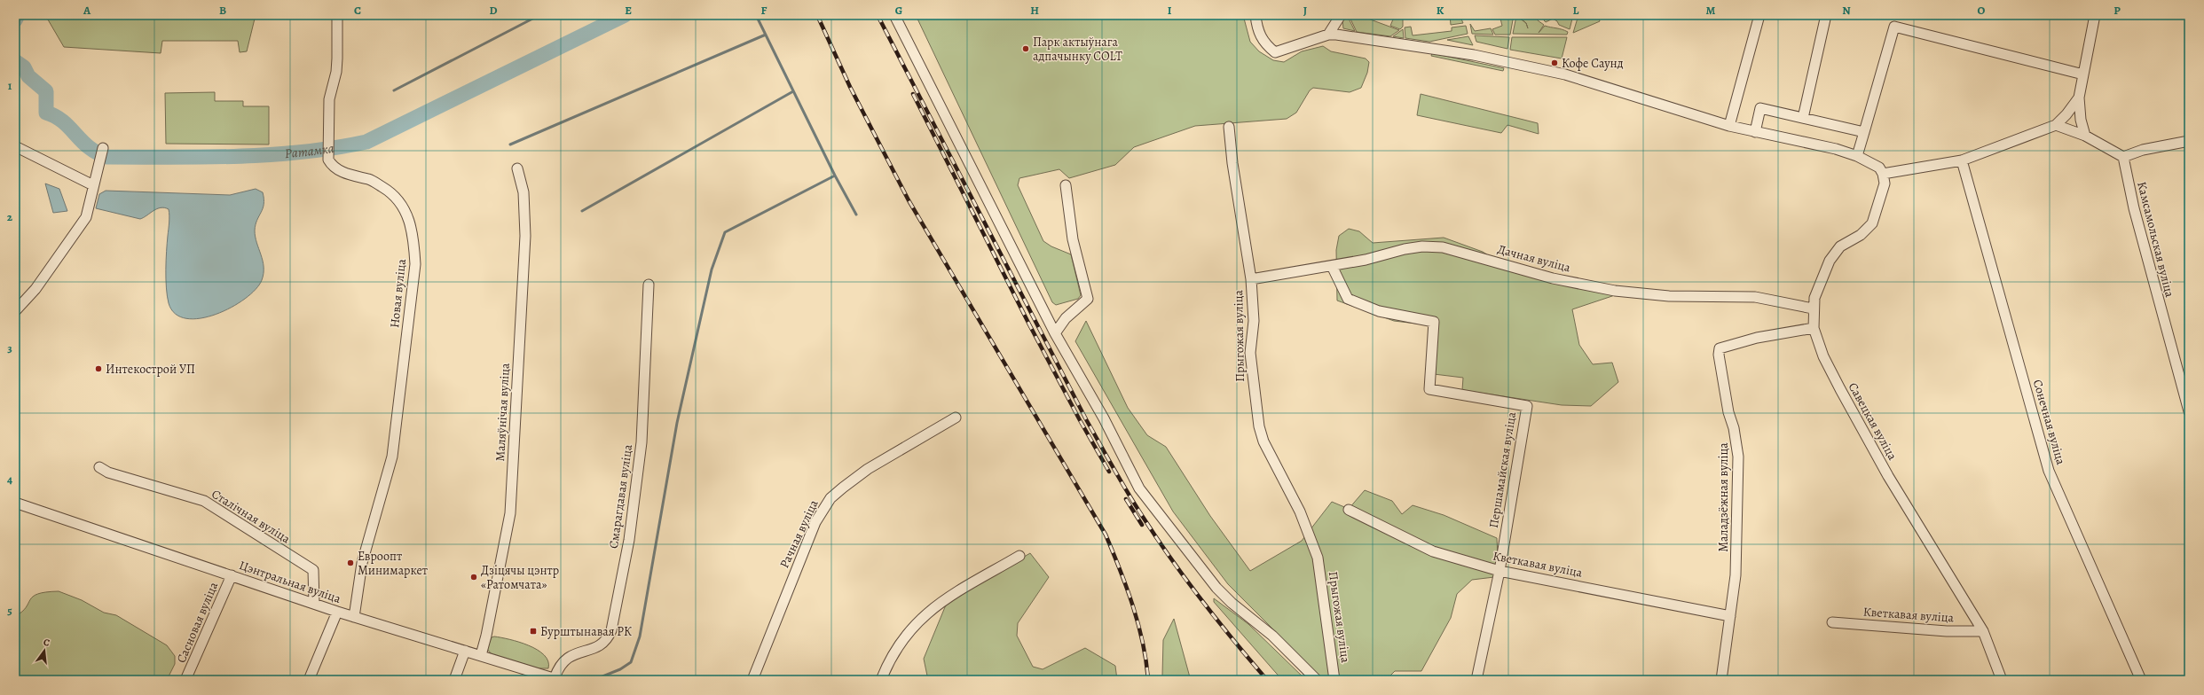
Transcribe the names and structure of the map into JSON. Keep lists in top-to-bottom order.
{
  "streets": {
    "street": [
      "Камсамольская вуліца",
      "Дачная вуліца",
      "Новая вуліца",
      "Прыгожая вуліца",
      "Маляўнічая вуліца",
      "Савецкая вуліца",
      "Сонечная вуліца",
      "Першамайская вуліца",
      "Смарагдавая вуліца",
      "Маладзёжная вуліца",
      "Сталічная вуліца",
      "Рачная вуліца",
      "Кветкавая вуліца",
      "Цэнтральная вуліца",
      "Сасновая вуліца"
    ]
  },
  "crossings": [
    ["Дачная вуліца", "Прыгожая вуліца"],
    ["Дачная вуліца", "Савецкая вуліца"],
    ["Дачная вуліца", "Першамайская вуліца"],
    ["Новая вуліца", "Цэнтральная вуліца"],
    ["Маляўнічая вуліца", "Цэнтральная вуліца"],
    ["Савецкая вуліца", "Маладзёжная вуліца"],
    ["Савецкая вуліца", "Кветкавая вуліца"],
    ["Першамайская вуліца", "Кветкавая вуліца"],
    ["Смарагдавая вуліца", "Цэнтральная вуліца"],
    ["Маладзёжная вуліца", "Кветкавая вуліца"],
    ["Сталічная вуліца", "Цэнтральная вуліца"],
    ["Цэнтральная вуліца", "Сасновая вуліца"]
  ],
  "water": ["Ратамка"],
  "places": {
    "other": [
      "Парк актыўнага адпачынку COLT",
      "Кофе Саунд",
      "Интекострой УП",
      "Евроопт Минимаркет",
      "Дзіцячы цэнтр «Ратомчата»"
    ],
    "transit": ["Бурштынавая РК"]
  },
  "north": "top",
  "grid": {
    "columns": [
      "A",
      "B",
      "C",
      "D",
      "E",
      "F",
      "G",
      "H",
      "I",
      "J",
      "K",
      "L",
      "M",
      "N",
      "O",
      "P"
    ],
    "rows": [
      "1",
      "2",
      "3",
      "4",
      "5"
    ]
  }
}
